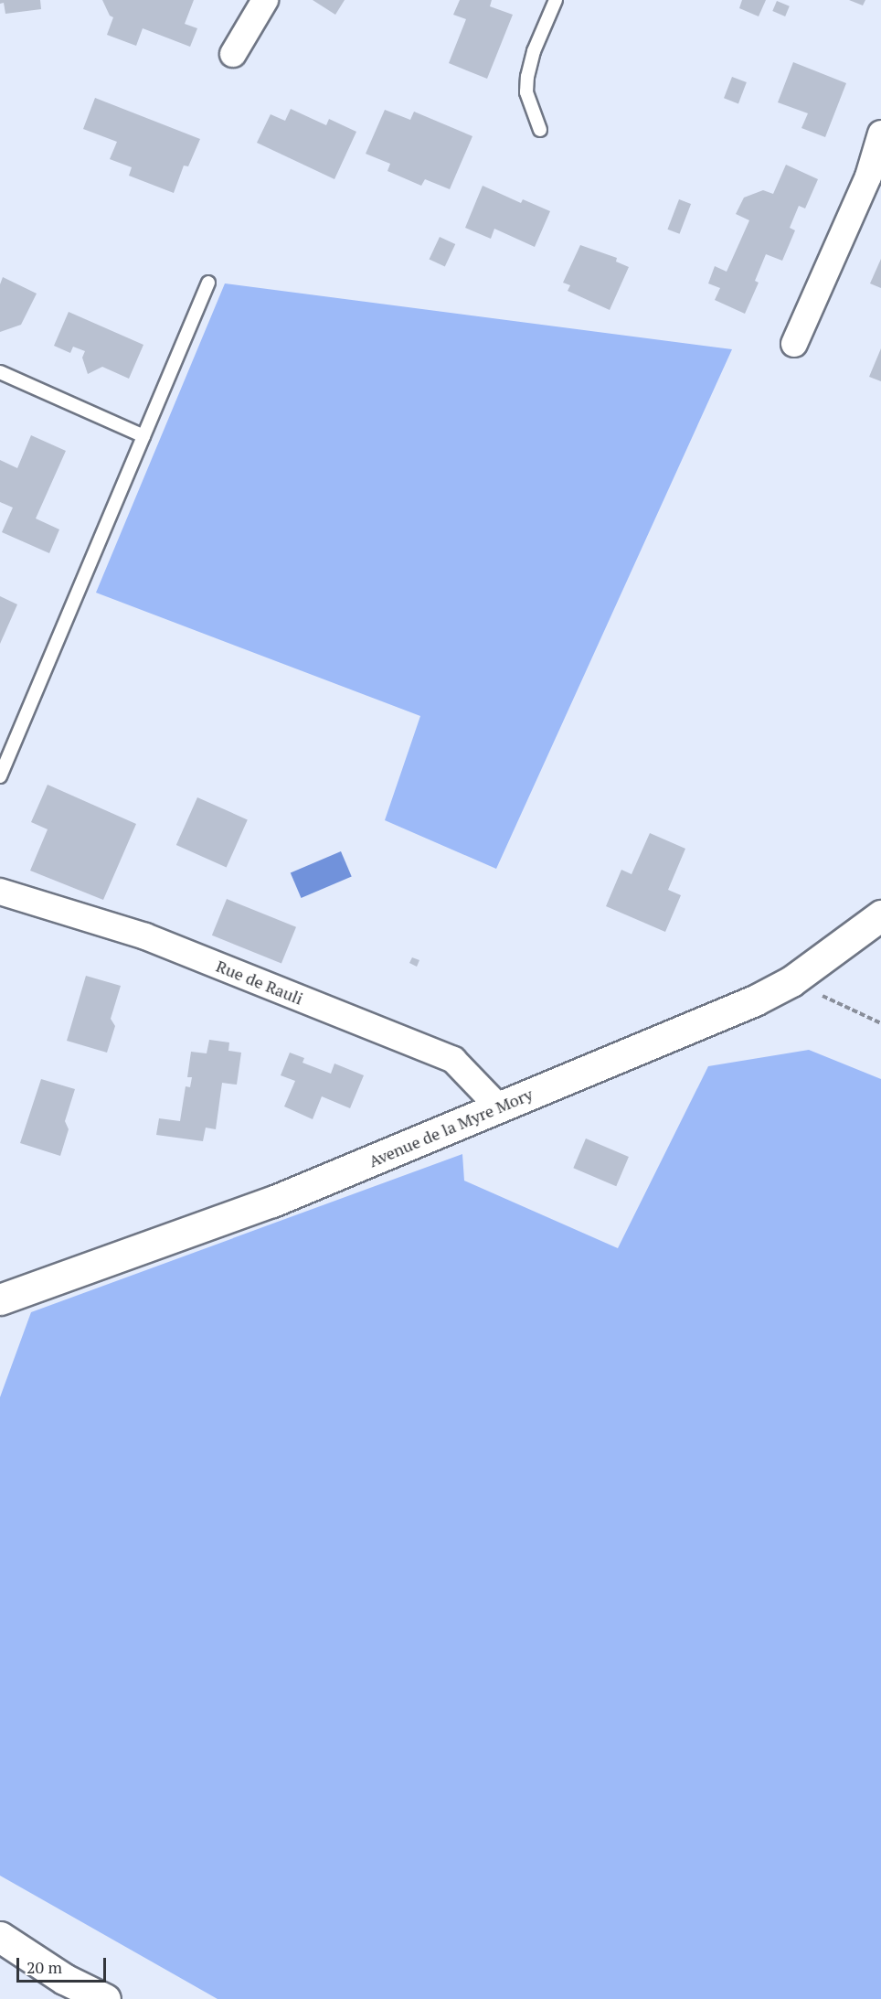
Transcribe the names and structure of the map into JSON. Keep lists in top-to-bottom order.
{
  "streets": {
    "street": ["Rue de Rauli", "Avenue de la Myre Mory"]
  },
  "crossings": [
    ["Rue de Rauli", "Avenue de la Myre Mory"]
  ],
  "scale_bar": "20 m"
}
